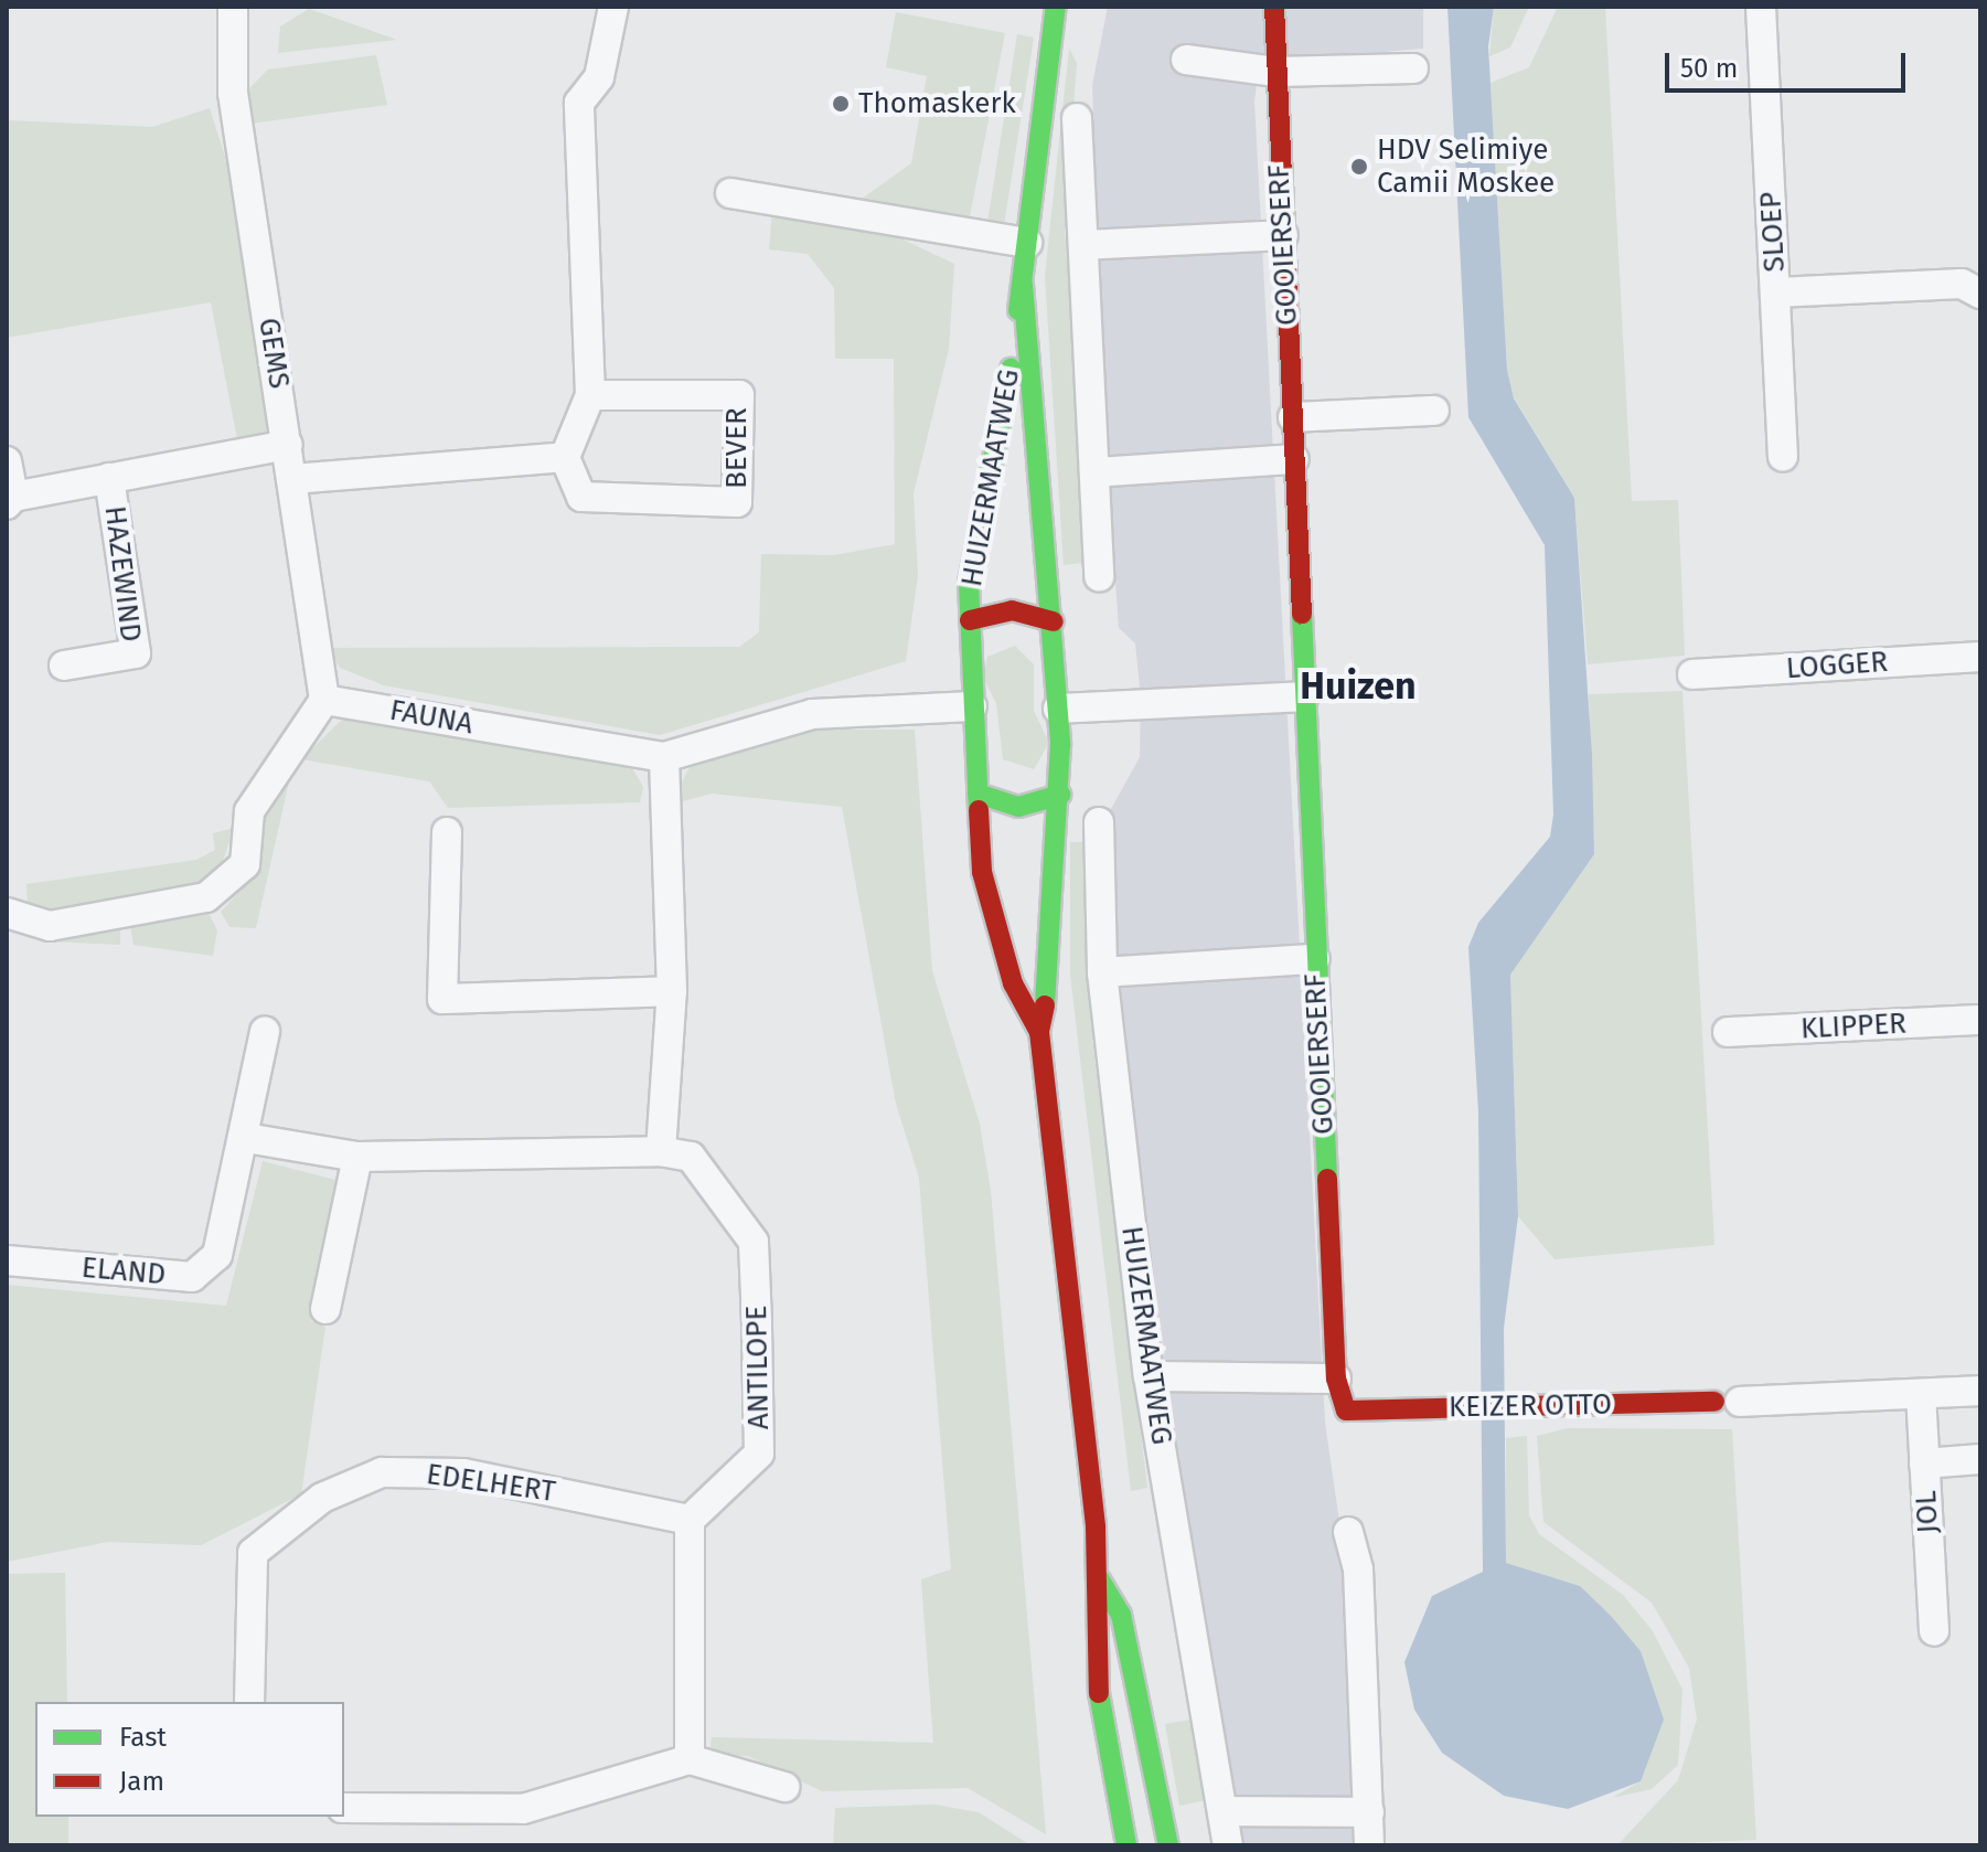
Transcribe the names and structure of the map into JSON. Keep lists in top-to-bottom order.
{
  "streets": {
    "main road": ["GOOIERSERF", "HUIZERMAATWEG", "KEIZER OTTO"],
    "street": [
      "SLOEP",
      "GEMS",
      "BEVER",
      "HAZEWIND",
      "LOGGER",
      "FAUNA",
      "KLIPPER",
      "ELAND",
      "ANTILOPE",
      "EDELHERT",
      "JOL"
    ]
  },
  "crossings": [
    ["GOOIERSERF", "KEIZER OTTO"],
    ["GEMS", "HAZEWIND"],
    ["GEMS", "FAUNA"],
    ["HUIZERMAATWEG", "FAUNA"],
    ["ANTILOPE", "EDELHERT"]
  ],
  "districts": ["Huizen"],
  "places": ["Thomaskerk", "HDV Selimiye Camii Moskee"],
  "legend": ["Fast", "Jam"],
  "scale_bar": "50 m"
}
